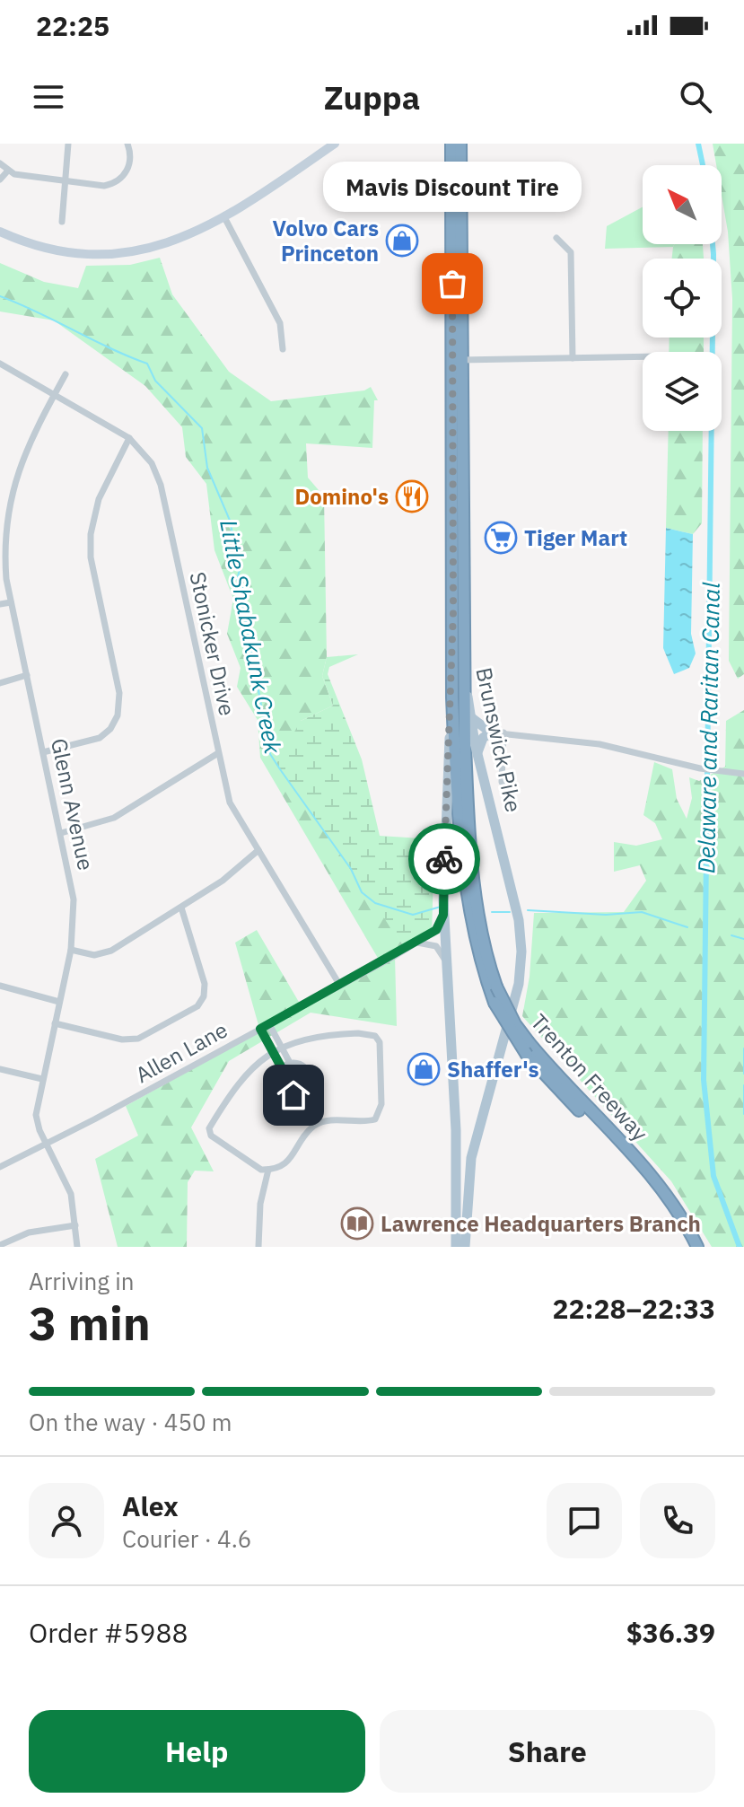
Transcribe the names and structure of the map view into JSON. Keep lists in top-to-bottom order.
{
  "streets": {
    "highway": ["Brunswick Pike", "Trenton Freeway"],
    "street": ["Stonicker Drive", "Glenn Avenue", "Allen Lane"]
  },
  "crossings": [
    ["Stonicker Drive", "Glenn Avenue"],
    ["Stonicker Drive", "Allen Lane"],
    ["Brunswick Pike", "Allen Lane"],
    ["Brunswick Pike", "Trenton Freeway"],
    ["Glenn Avenue", "Allen Lane"]
  ],
  "water": ["Little Shabakunk Creek", "Delaware and Raritan Canal"],
  "places": {
    "shop": ["Volvo Cars Princeton", "Shaffer's"],
    "other": ["Mavis Discount Tire"],
    "restaurant": ["Domino's"],
    "supermarket": ["Tiger Mart"],
    "library": ["Lawrence Headquarters Branch"]
  },
  "north": "top left",
  "page": {
    "status": "22:25",
    "header": "Zuppa",
    "bubble": "Mavis Discount Tire",
    "heading": ["3 min", "Arriving in", "22:28–22:33"],
    "panel": [
      "Alex",
      "Courier · 4.6",
      "Order #5988",
      "$36.39"
    ],
    "bar": "On the way · 450 m",
    "buttons": ["Help", "Share"]
  }
}
